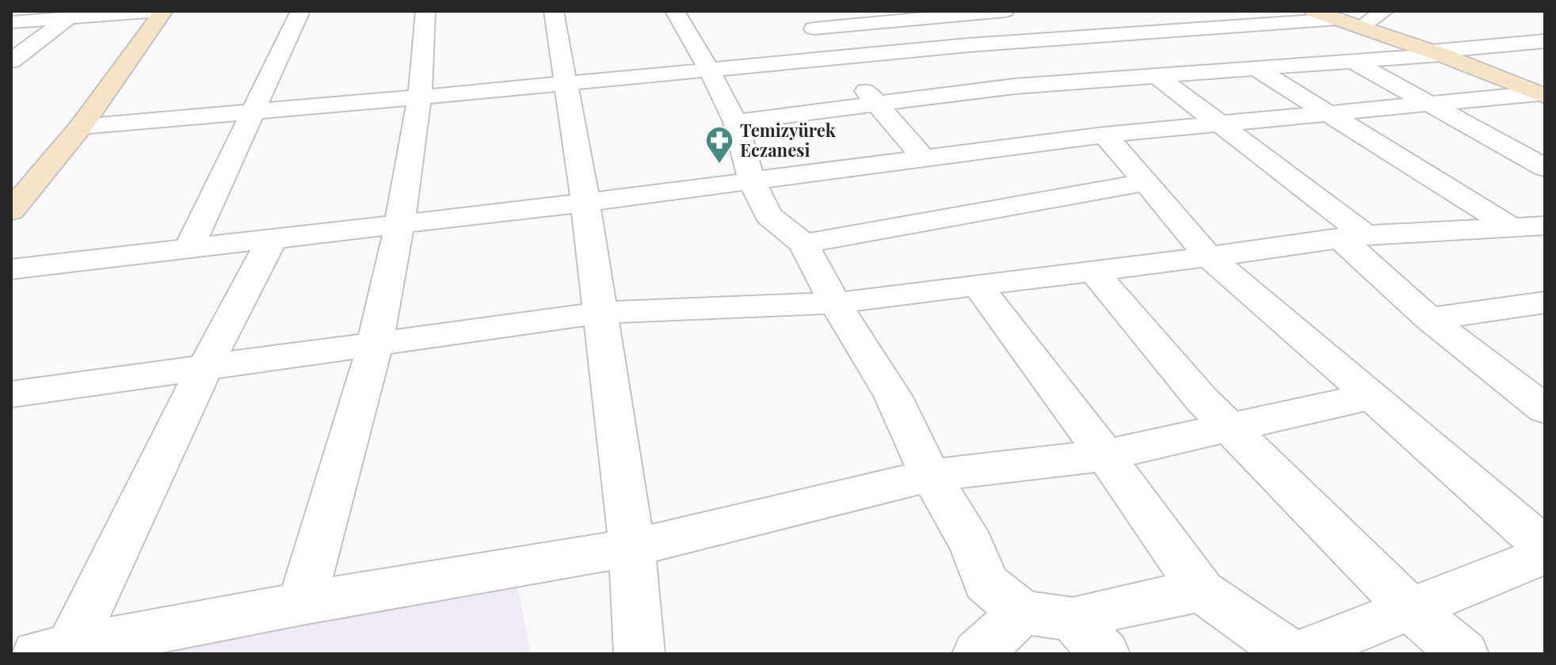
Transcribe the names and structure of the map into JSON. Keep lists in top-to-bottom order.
{
  "places": {
    "pharmacy": ["Temizyürek Eczanesi"]
  }
}
